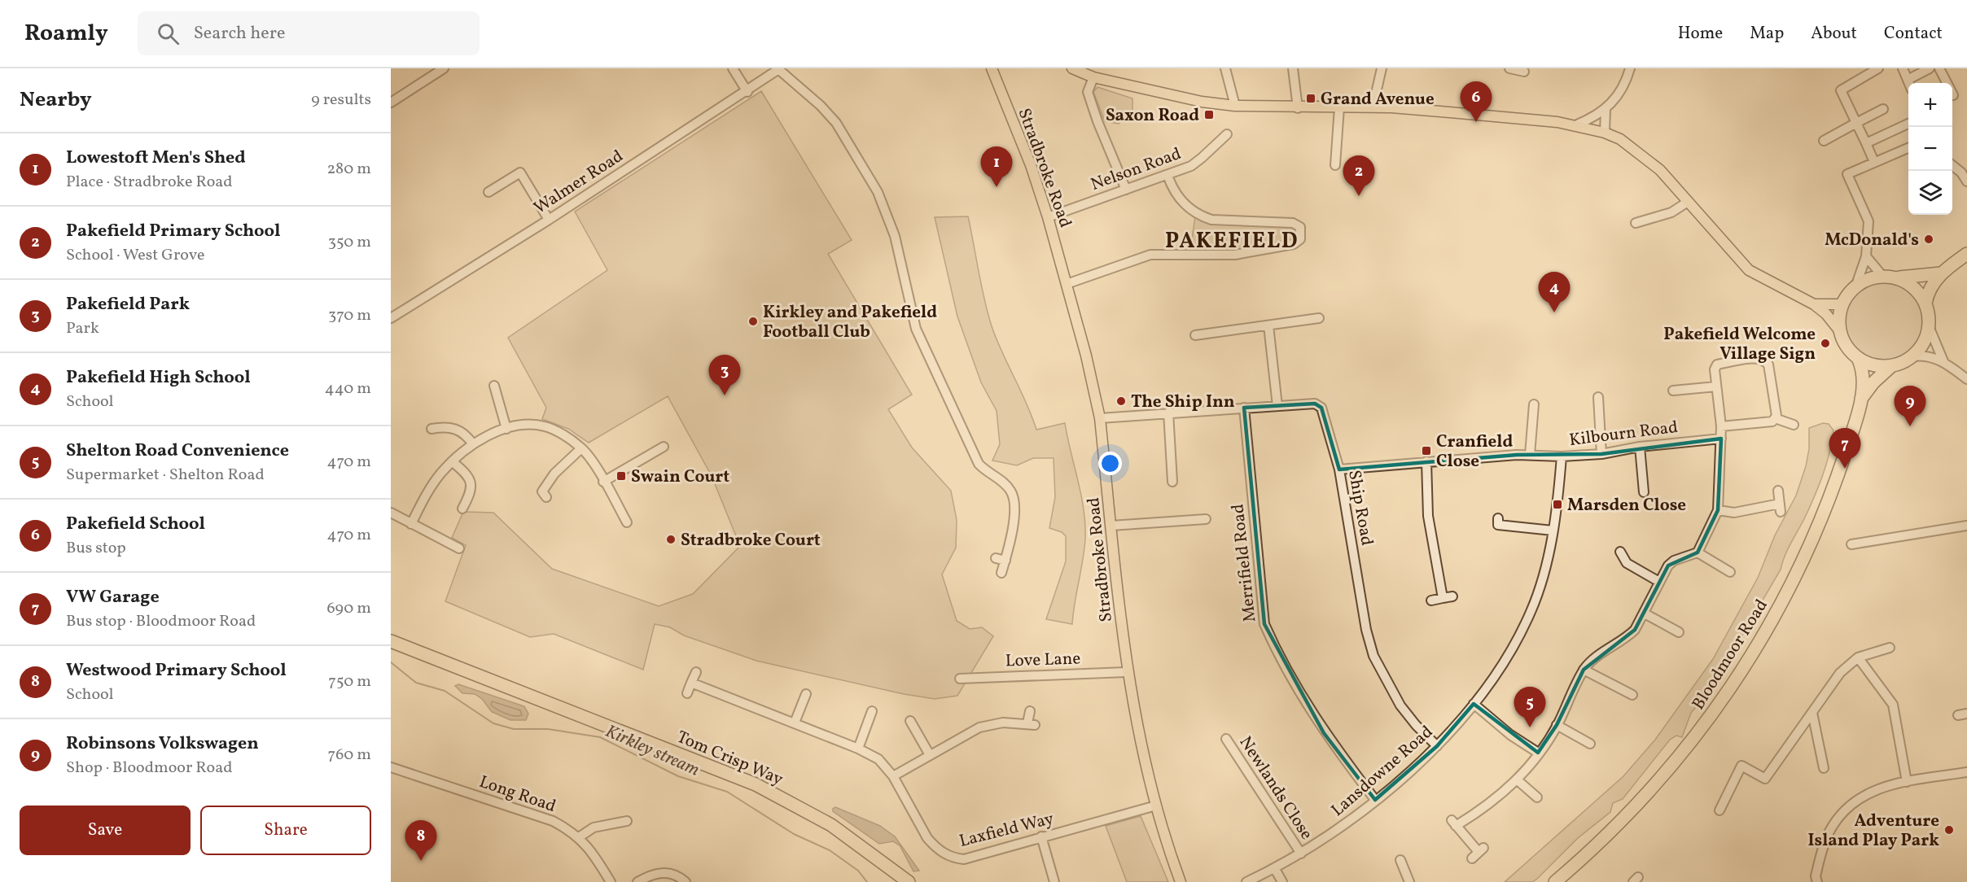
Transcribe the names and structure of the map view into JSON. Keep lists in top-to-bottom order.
{
  "streets": {
    "highway": ["Bloodmoor Road", "Tom Crisp Way"],
    "main road": ["Stradbroke Road"],
    "street": [
      "Nelson Road",
      "Walmer Road",
      "Kilbourn Road",
      "Ship Road",
      "Merrifield Road",
      "Love Lane",
      "Lansdowne Road",
      "Newlands Close",
      "Long Road",
      "Laxfield Way"
    ]
  },
  "crossings": [
    ["Stradbroke Road", "Nelson Road"],
    ["Stradbroke Road", "Ship Road"],
    ["Stradbroke Road", "Love Lane"],
    ["Stradbroke Road", "Laxfield Way"],
    ["Kilbourn Road", "Ship Road"],
    ["Kilbourn Road", "Lansdowne Road"],
    ["Ship Road", "Merrifield Road"],
    ["Ship Road", "Lansdowne Road"],
    ["Merrifield Road", "Lansdowne Road"],
    ["Lansdowne Road", "Newlands Close"]
  ],
  "districts": ["PAKEFIELD"],
  "water": ["Kirkley stream"],
  "places": {
    "transit": [
      "Grand Avenue",
      "Saxon Road",
      "Cranfield Close",
      "Swain Court",
      "Marsden Close"
    ],
    "other": [
      "McDonald's",
      "Kirkley and Pakefield Football Club",
      "Pakefield Welcome Village Sign",
      "The Ship Inn",
      "Stradbroke Court",
      "Adventure Island Play Park"
    ]
  },
  "page": {
    "header": "Roamly",
    "search": "Search here",
    "nav": [
      "Home",
      "Map",
      "About",
      "Contact"
    ],
    "heading": ["Nearby", "9 results"],
    "pins": [
      "6",
      "1",
      "2",
      "4",
      "3",
      "9",
      "7",
      "5",
      "8"
    ],
    "map_buttons": ["+", "−"],
    "list": [
      {
        "mark": "1",
        "name": "Lowestoft Men's Shed",
        "note": "Place · Stradbroke Road",
        "value": "280 m"
      },
      {
        "mark": "2",
        "name": "Pakefield Primary School",
        "note": "School · West Grove",
        "value": "350 m"
      },
      {
        "mark": "3",
        "name": "Pakefield Park",
        "note": "Park",
        "value": "370 m"
      },
      {
        "mark": "4",
        "name": "Pakefield High School",
        "note": "School",
        "value": "440 m"
      },
      {
        "mark": "5",
        "name": "Shelton Road Convenience",
        "note": "Supermarket · Shelton Road",
        "value": "470 m"
      },
      {
        "mark": "6",
        "name": "Pakefield School",
        "note": "Bus stop",
        "value": "470 m"
      },
      {
        "mark": "7",
        "name": "VW Garage",
        "note": "Bus stop · Bloodmoor Road",
        "value": "690 m"
      },
      {
        "mark": "8",
        "name": "Westwood Primary School",
        "note": "School",
        "value": "750 m"
      },
      {
        "mark": "9",
        "name": "Robinsons Volkswagen",
        "note": "Shop · Bloodmoor Road",
        "value": "760 m"
      }
    ],
    "buttons": ["Save", "Share"]
  }
}
